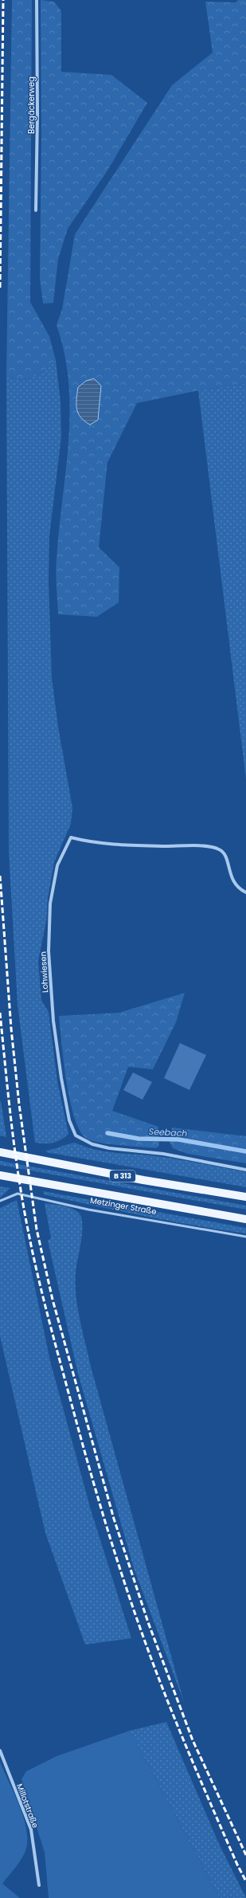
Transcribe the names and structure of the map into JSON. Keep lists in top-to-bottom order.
{
  "streets": {
    "main road": ["B 313", "Metzinger Straße"],
    "street": ["Bergäckerweg", "Lohwiesen", "Millotstraße"]
  },
  "water": ["Seebach"]
}
